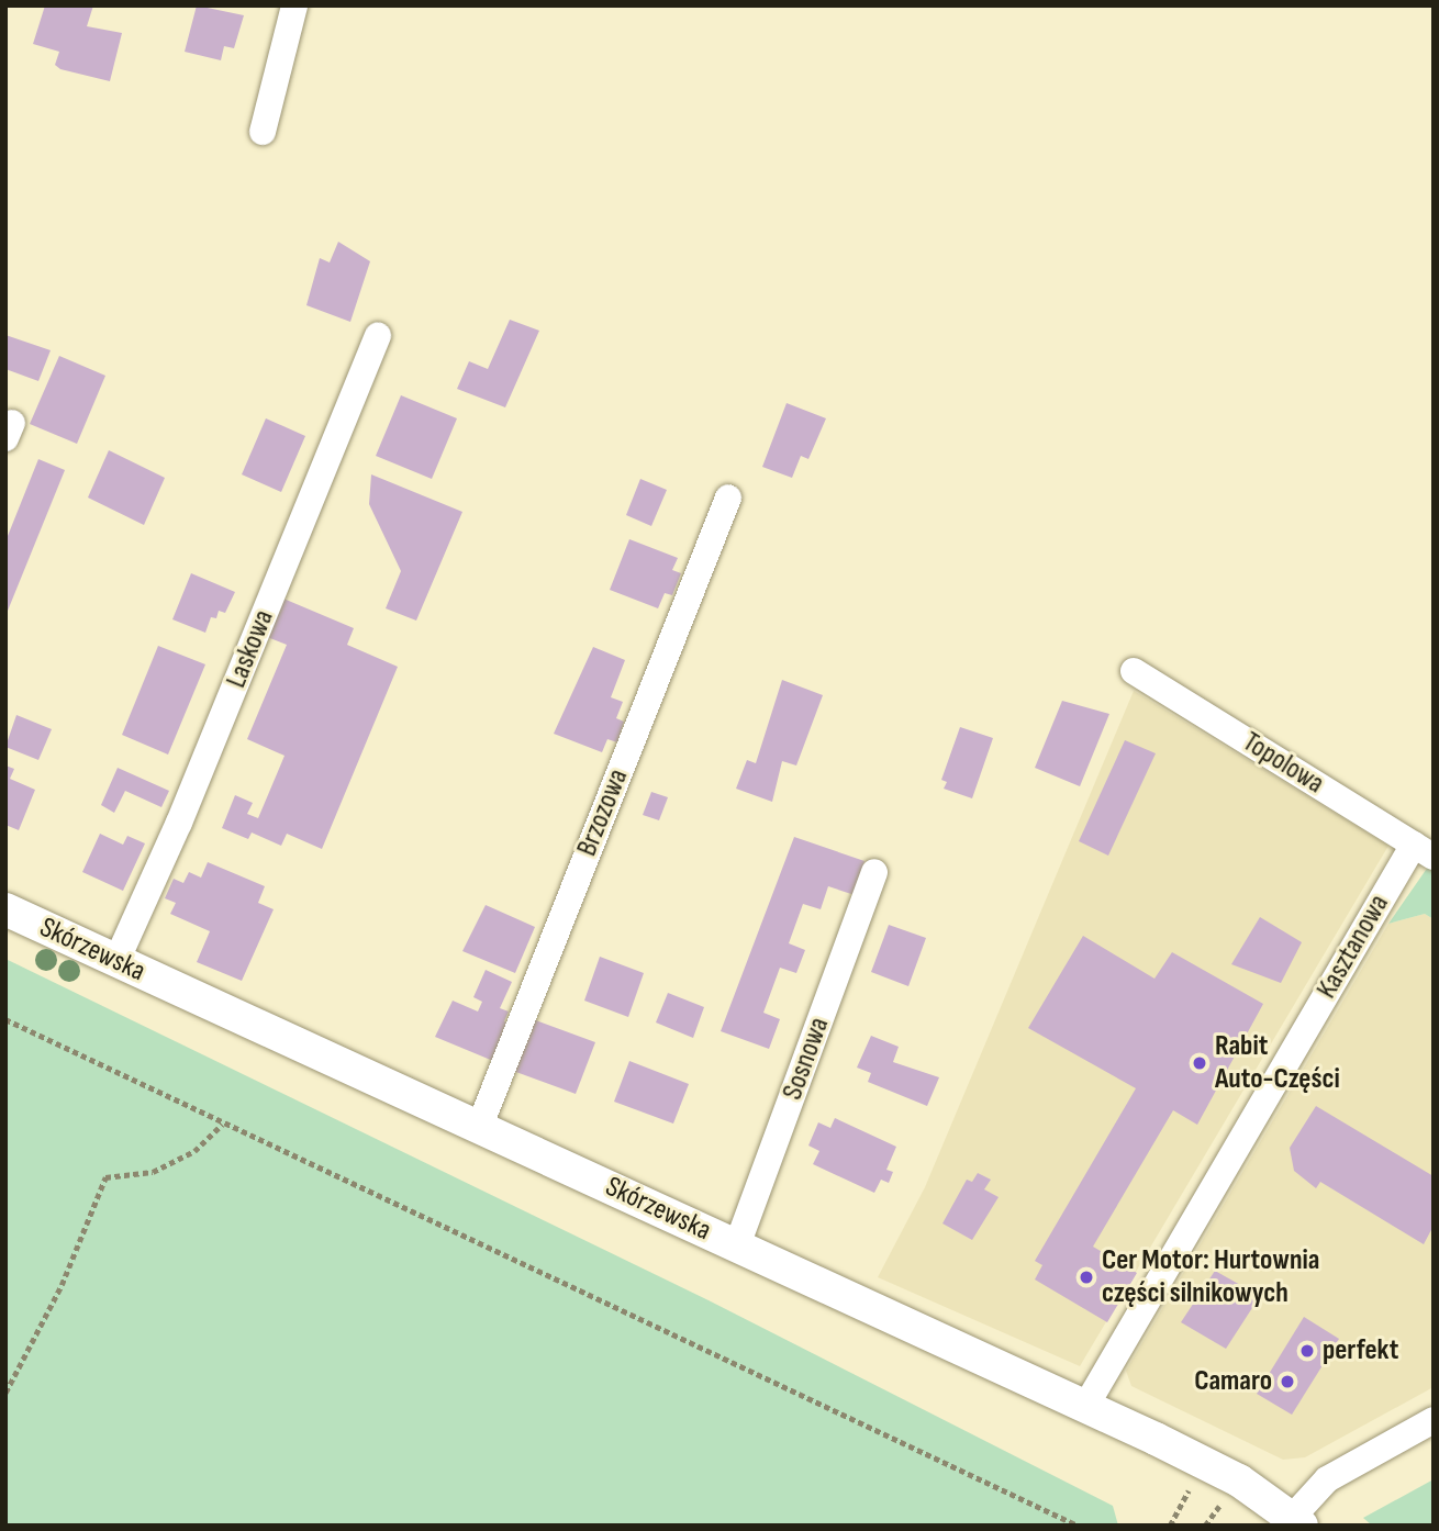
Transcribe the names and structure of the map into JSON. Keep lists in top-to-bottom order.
{
  "streets": {
    "street": [
      "Laskowa",
      "Topolowa",
      "Brzozowa",
      "Kasztanowa",
      "Skórzewska",
      "Sosnowa"
    ]
  },
  "crossings": [
    ["Laskowa", "Skórzewska"],
    ["Topolowa", "Kasztanowa"],
    ["Brzozowa", "Skórzewska"],
    ["Kasztanowa", "Skórzewska"],
    ["Skórzewska", "Sosnowa"]
  ],
  "places": [
    "Rabit Auto-Części",
    "Cer Motor: Hurtownia części silnikowych",
    "perfekt",
    "Camaro"
  ]
}
